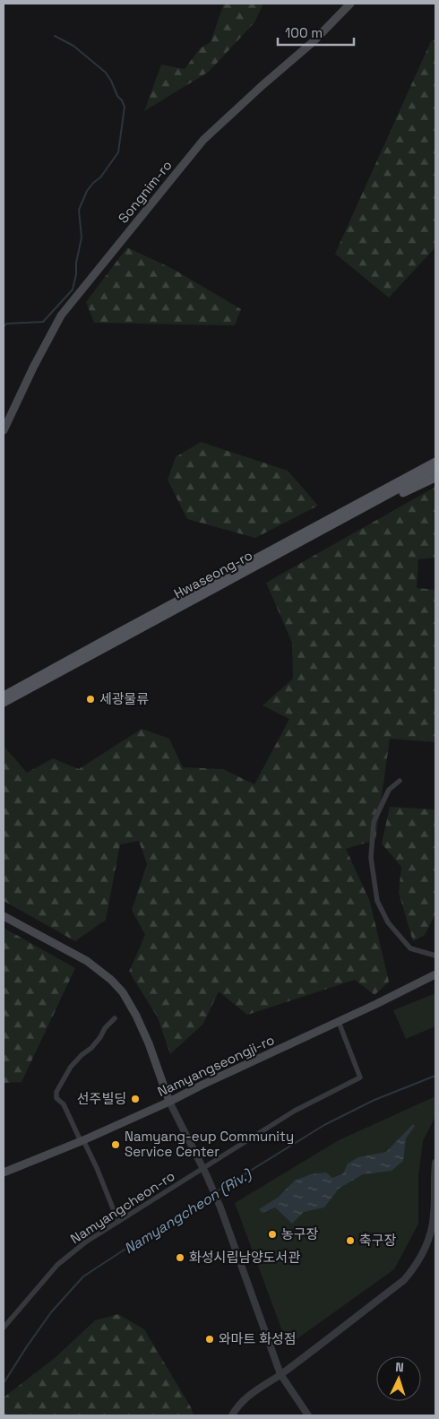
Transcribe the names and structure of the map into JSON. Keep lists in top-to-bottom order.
{
  "streets": {
    "main road": ["Songnim-ro", "Hwaseong-ro", "Namyangseongji-ro"],
    "street": ["Namyangcheon-ro"]
  },
  "crossings": [
    ["Namyangseongji-ro", "Namyangcheon-ro"]
  ],
  "water": ["Namyangcheon (Riv.)"],
  "places": [
    "세광물류",
    "선주빌딩",
    "Namyang-eup Community Service Center",
    "농구장",
    "축구장",
    "화성시립남양도서관",
    "와마트 화성점"
  ],
  "scale_bar": "100 m",
  "north": "top"
}
